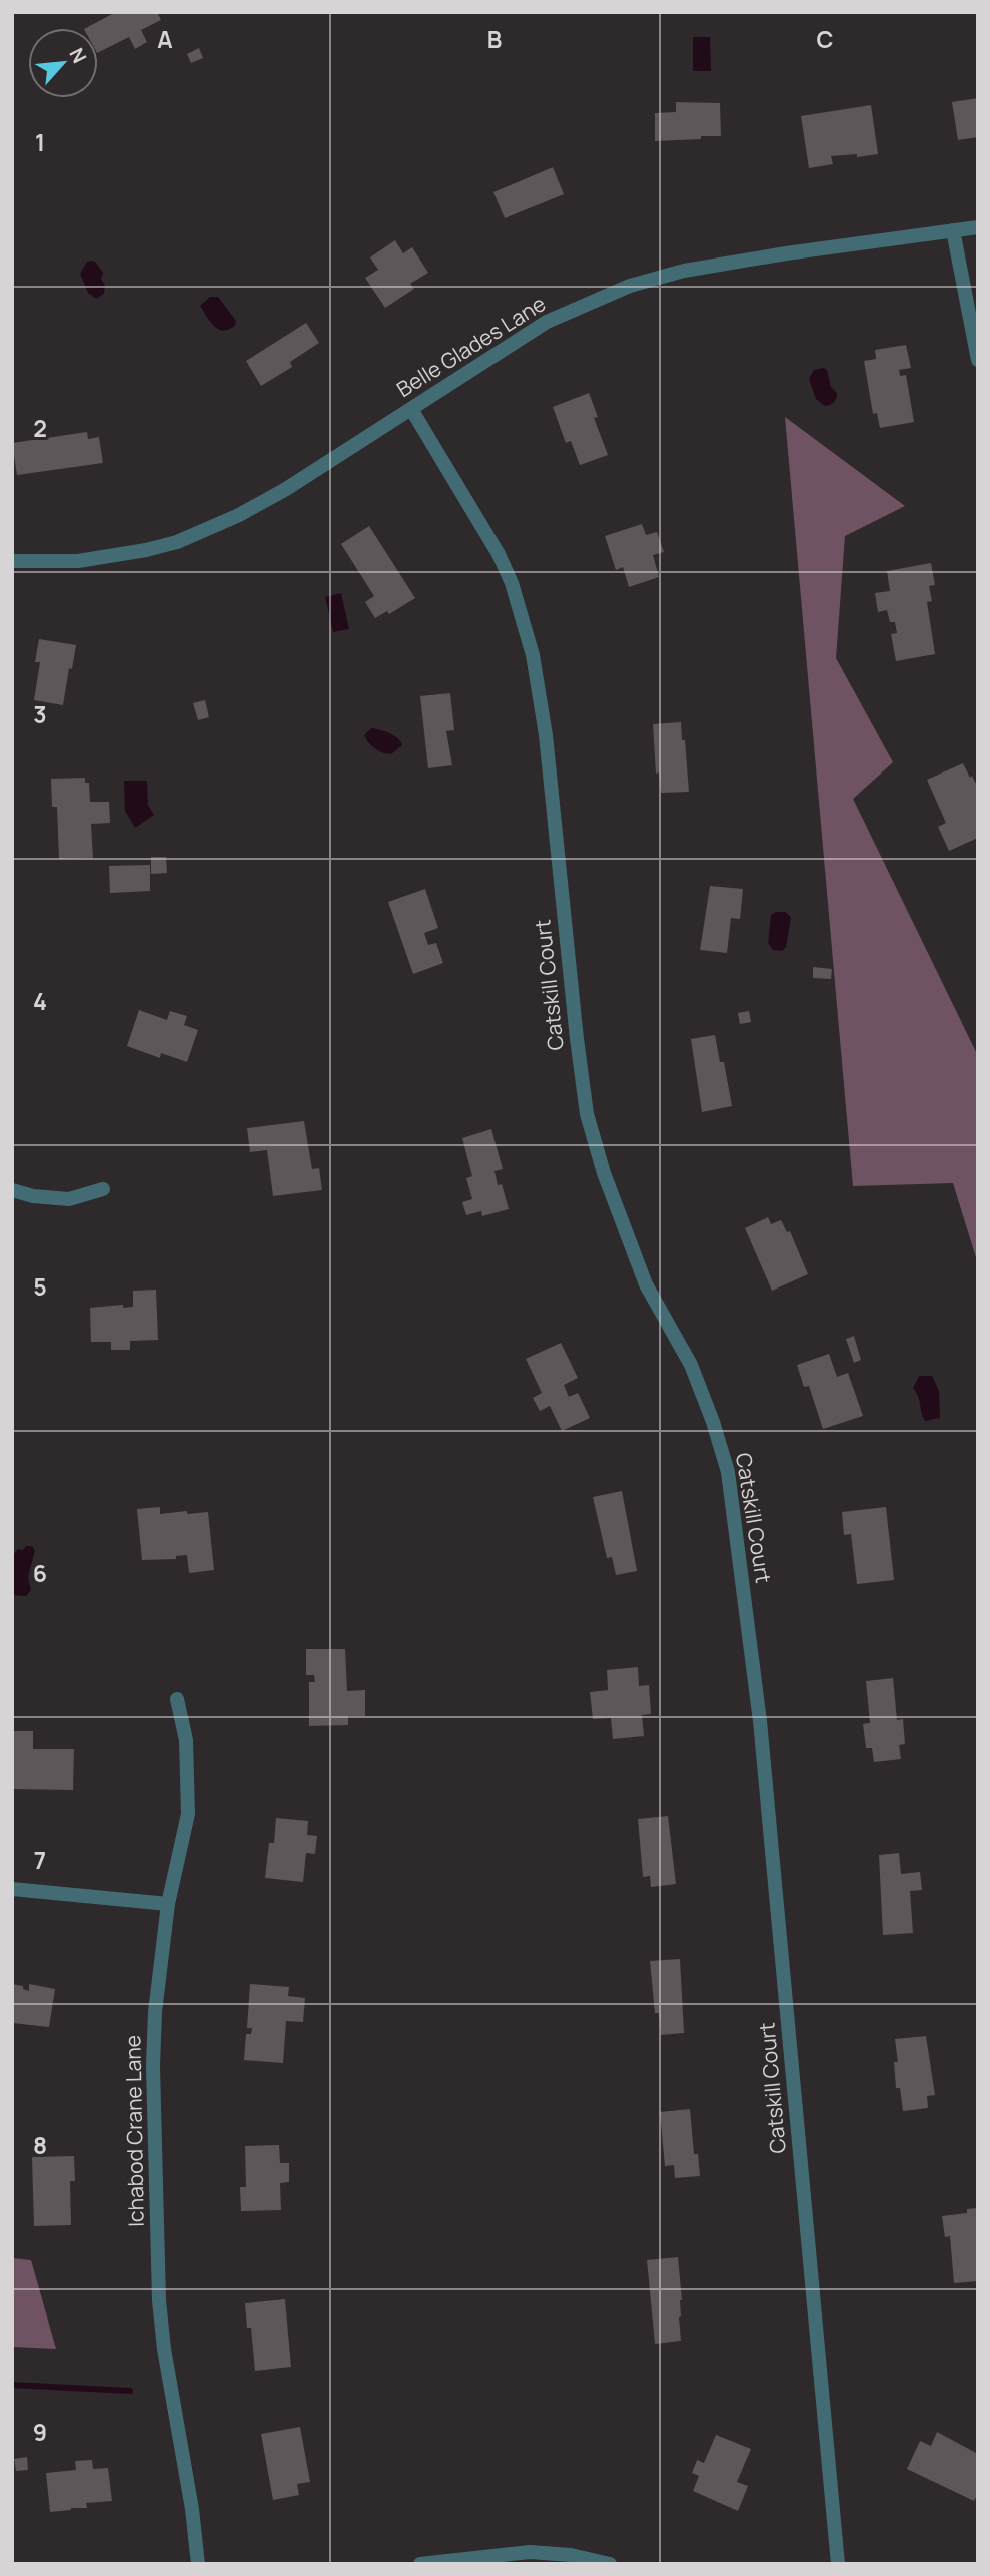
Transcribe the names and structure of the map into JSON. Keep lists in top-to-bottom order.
{
  "streets": {
    "street": ["Belle Glades Lane", "Catskill Court", "Ichabod Crane Lane"]
  },
  "crossings": [
    ["Belle Glades Lane", "Catskill Court"]
  ],
  "north": "top right",
  "grid": {
    "columns": ["A", "B", "C"],
    "rows": [
      "1",
      "2",
      "3",
      "4",
      "5",
      "6",
      "7",
      "8",
      "9"
    ]
  }
}
